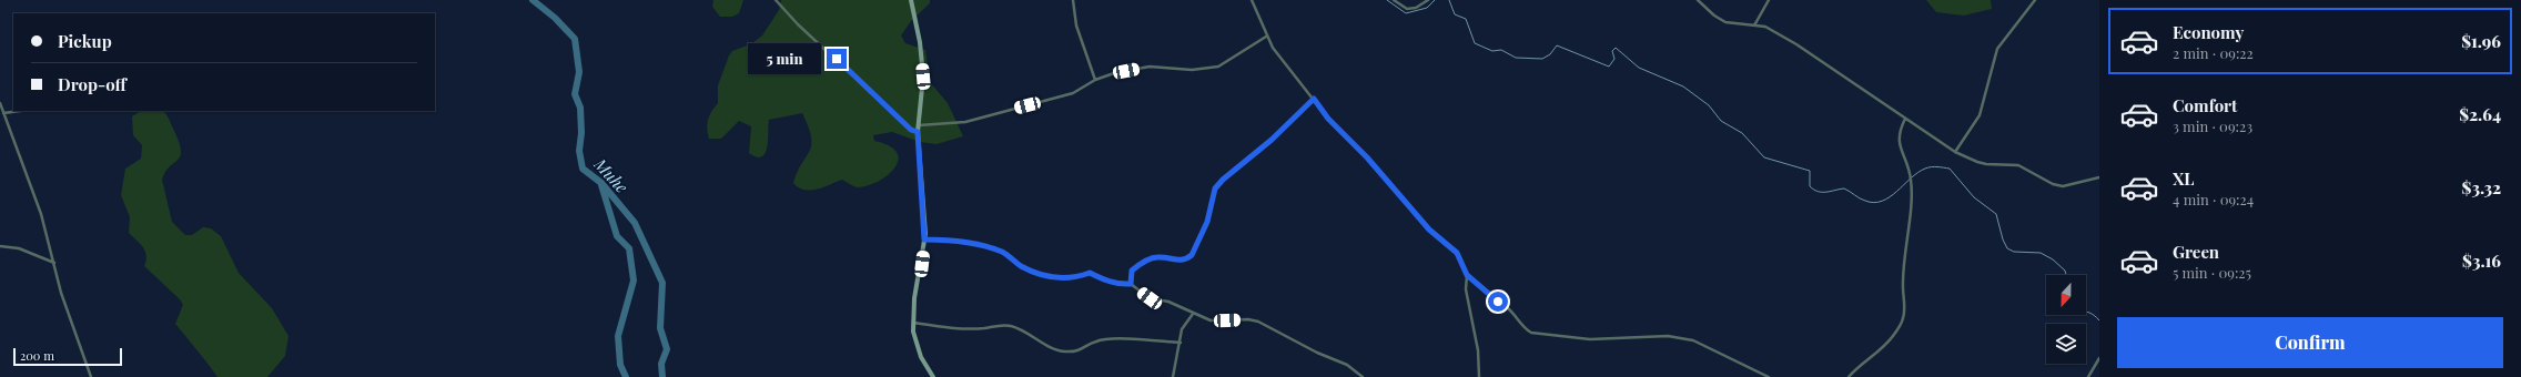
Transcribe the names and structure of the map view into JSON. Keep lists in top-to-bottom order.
{
  "water": ["Muhe"],
  "scale_bar": "200 m",
  "north": "bottom",
  "page": {
    "list": [
      {
        "name": "Economy",
        "note": "2 min · 09:22",
        "value": "$1.96"
      },
      {
        "name": "Comfort",
        "note": "3 min · 09:23",
        "value": "$2.64"
      },
      {
        "name": "XL",
        "note": "4 min · 09:24",
        "value": "$3.32"
      },
      {
        "name": "Green",
        "note": "5 min · 09:25",
        "value": "$3.16"
      }
    ],
    "banner": ["Pickup", "Drop-off"],
    "bubble": "5 min",
    "buttons": "Confirm",
    "scale": "200 m"
  }
}
